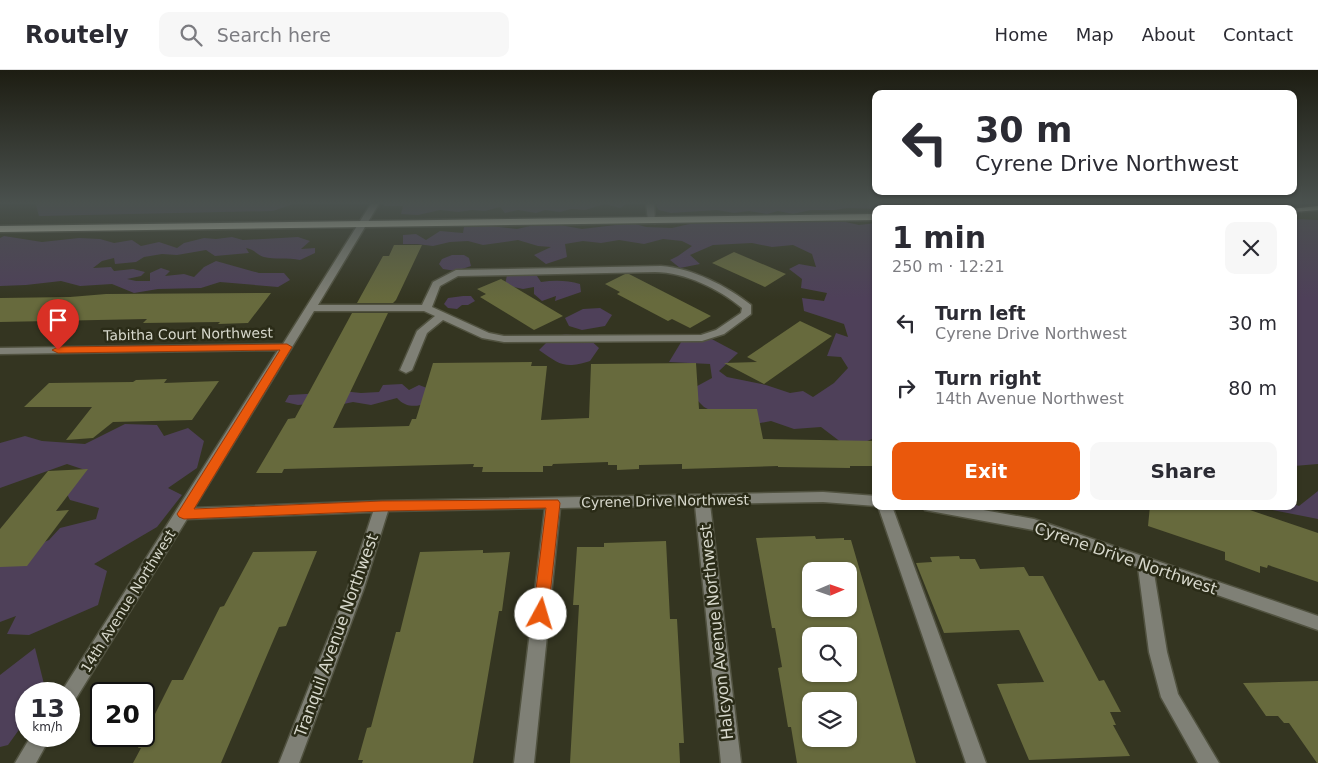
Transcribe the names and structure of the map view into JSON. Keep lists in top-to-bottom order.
{
  "streets": {
    "street": [
      "Tabitha Court Northwest",
      "Cyrene Drive Northwest",
      "14th Avenue Northwest",
      "Halcyon Avenue Northwest",
      "Tranquil Avenue Northwest"
    ]
  },
  "crossings": [
    ["Tabitha Court Northwest", "14th Avenue Northwest"],
    ["Cyrene Drive Northwest", "14th Avenue Northwest"],
    ["Cyrene Drive Northwest", "Halcyon Avenue Northwest"],
    ["Cyrene Drive Northwest", "Tranquil Avenue Northwest"]
  ],
  "north": "right",
  "page": {
    "header": "Routely",
    "search": "Search here",
    "nav": [
      "Home",
      "Map",
      "About",
      "Contact"
    ],
    "turn": ["30 m", "Cyrene Drive Northwest"],
    "heading": ["1 min", "250 m · 12:21"],
    "list": [
      {
        "name": "Turn left",
        "note": "Cyrene Drive Northwest",
        "value": "30 m"
      },
      {
        "name": "Turn right",
        "note": "14th Avenue Northwest",
        "value": "80 m"
      }
    ],
    "buttons": ["Exit", "Share"],
    "speed": "13 km/h",
    "limit": "20"
  }
}
